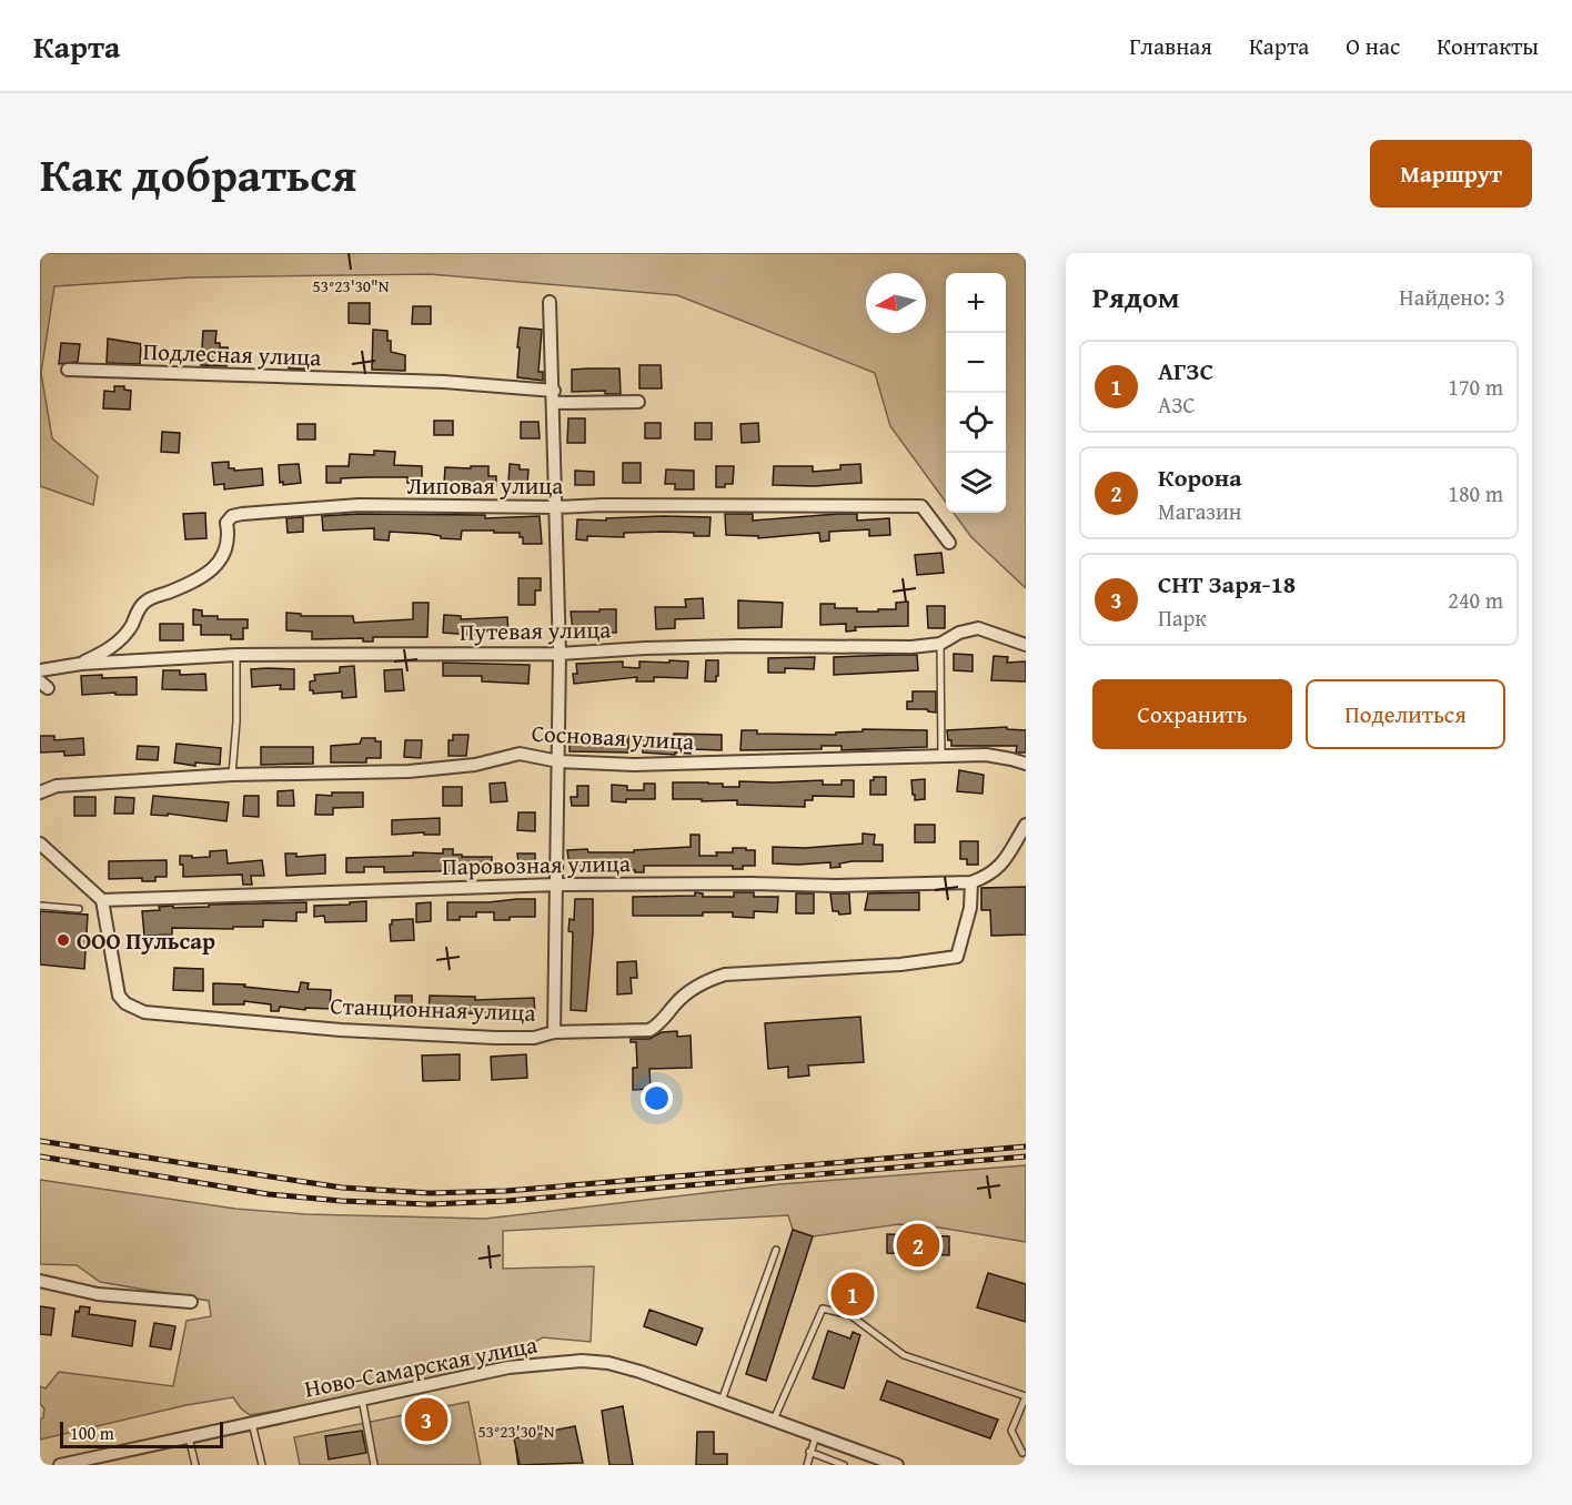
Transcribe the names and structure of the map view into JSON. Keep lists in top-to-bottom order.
{
  "streets": {
    "street": [
      "Подлесная улица",
      "Липовая улица",
      "Путевая улица",
      "Сосновая улица",
      "Паровозная улица",
      "Станционная улица",
      "Ново-Самарская улица"
    ]
  },
  "crossings": [
    ["Липовая улица", "Путевая улица"],
    ["Паровозная улица", "Станционная улица"]
  ],
  "places": ["ООО Пульсар"],
  "scale_bar": "100 m",
  "north": "left",
  "page": {
    "header": "Карта",
    "nav": [
      "Главная",
      "Карта",
      "О нас",
      "Контакты"
    ],
    "title": "Как добраться",
    "buttons": [
      "Маршрут",
      ["Сохранить", "Поделиться"]
    ],
    "heading": ["Рядом", "Найдено: 3"],
    "map_buttons": ["+", "−"],
    "list": [
      {
        "mark": "1",
        "name": "АГЗС",
        "note": "АЗС",
        "value": "170 m"
      },
      {
        "mark": "2",
        "name": "Корона",
        "note": "Магазин",
        "value": "180 m"
      },
      {
        "mark": "3",
        "name": "СНТ Заря-18",
        "note": "Парк",
        "value": "240 m"
      }
    ],
    "pins": ["2", "1", "3"],
    "scale": "100 m"
  },
  "coordinates": ["53°23'30\"N"]
}
